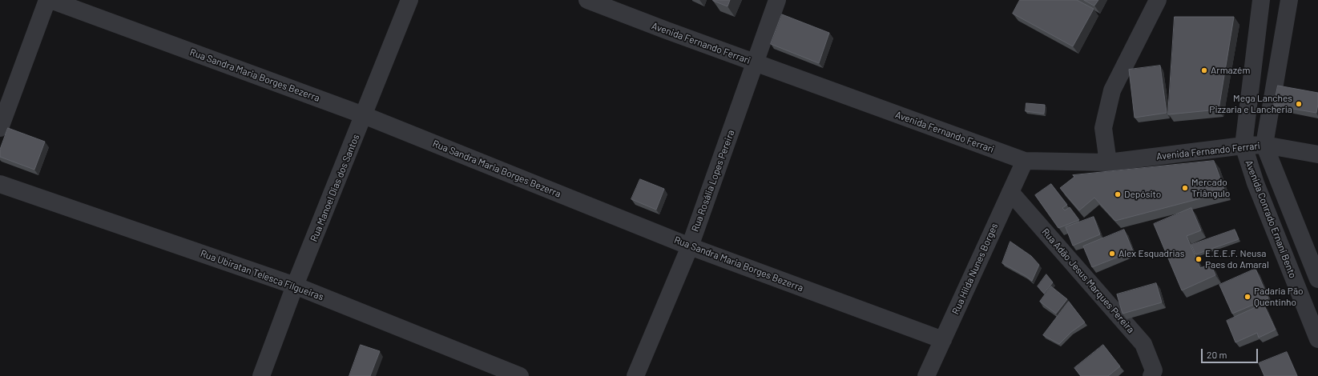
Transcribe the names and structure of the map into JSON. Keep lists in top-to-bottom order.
{
  "streets": {
    "street": [
      "Avenida Fernando Ferrari",
      "Rua Sandra Maria Borges Bezerra",
      "Rua Rosália Lopes Pereira",
      "Rua Manoel Dias dos Santos",
      "Avenida Conrado Ernani Bento",
      "Rua Hilda Nunes Borges",
      "Rua Ubiratan Telesca Filgueiras",
      "Rua Adão Jesus Marques Pereira"
    ]
  },
  "crossings": [
    ["Avenida Fernando Ferrari", "Rua Rosália Lopes Pereira"],
    ["Avenida Fernando Ferrari", "Avenida Conrado Ernani Bento"],
    ["Avenida Fernando Ferrari", "Rua Hilda Nunes Borges"],
    ["Rua Sandra Maria Borges Bezerra", "Rua Rosália Lopes Pereira"],
    ["Rua Sandra Maria Borges Bezerra", "Rua Manoel Dias dos Santos"],
    ["Rua Sandra Maria Borges Bezerra", "Rua Hilda Nunes Borges"],
    ["Rua Manoel Dias dos Santos", "Rua Ubiratan Telesca Filgueiras"],
    ["Rua Hilda Nunes Borges", "Rua Adão Jesus Marques Pereira"]
  ],
  "places": [
    "Armazém",
    "Mega Lanches Pizzaria e Lancheria",
    "Mercado Triângulo",
    "Depósito",
    "Alex Esquadrias",
    "E.E.E.F. Neusa Paes do Amaral",
    "Padaria Pão Quentinho"
  ],
  "scale_bar": "20 m"
}
